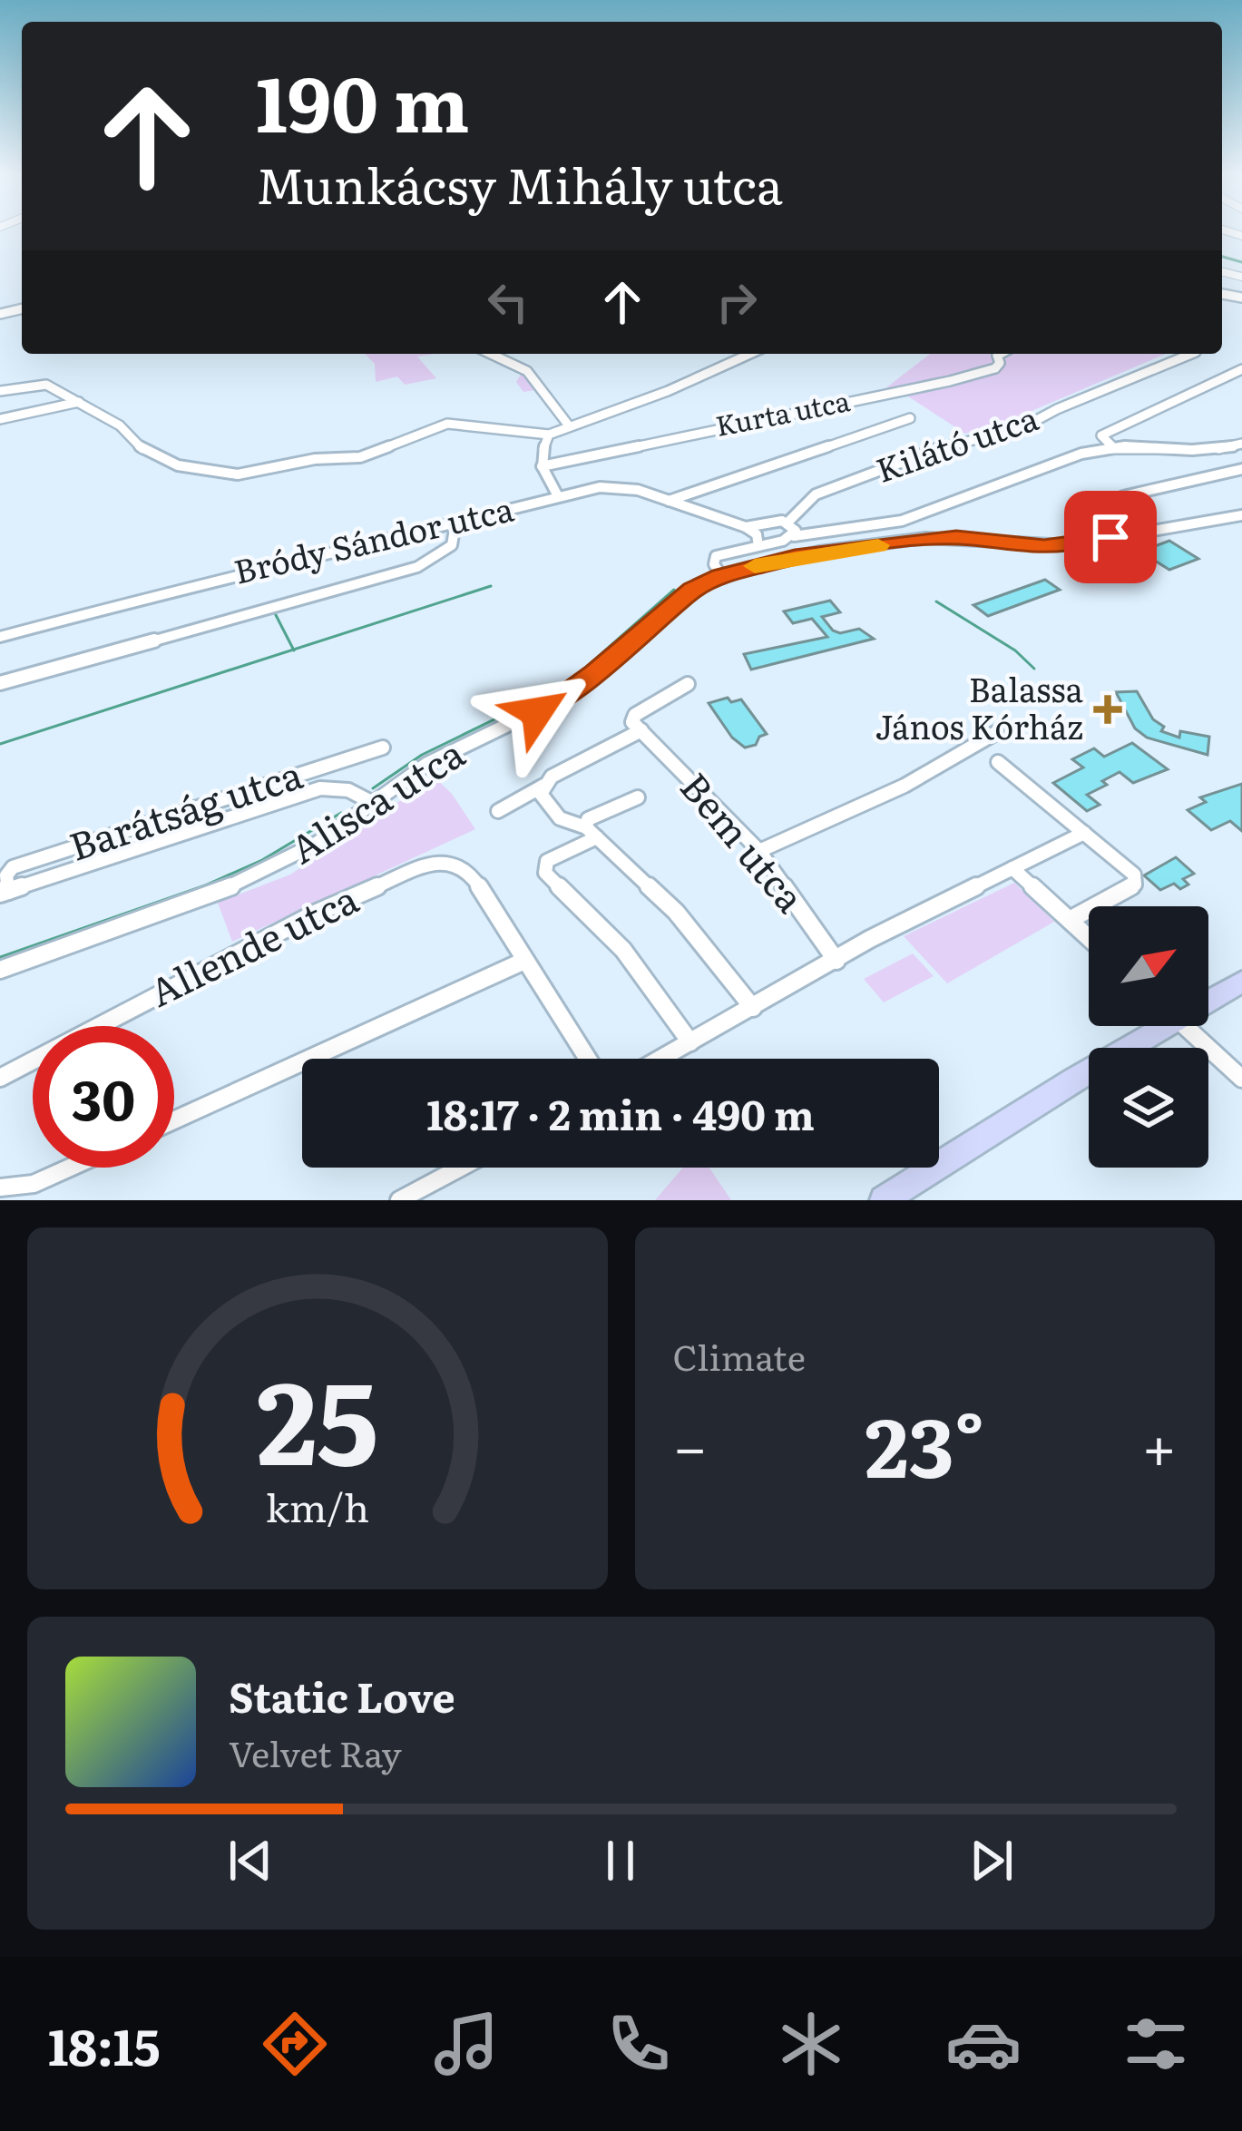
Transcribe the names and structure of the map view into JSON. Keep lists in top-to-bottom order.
{
  "streets": {
    "street": [
      "Kurta utca",
      "Kilátó utca",
      "Bródy Sándor utca",
      "Alisca utca",
      "Barátság utca",
      "Bem utca",
      "Allende utca"
    ]
  },
  "crossings": [
    ["Alisca utca", "Barátság utca"]
  ],
  "places": {
    "health": ["Balassa János Kórház"]
  },
  "north": "top right",
  "page": {
    "turn": ["190 m", "Munkácsy Mihály utca"],
    "limit": "30",
    "trip": "18:17 · 2 min · 490 m",
    "tile": "Climate",
    "heat": ["−", "23°", "+"],
    "song": ["Static Love", "Velvet Ray"],
    "tabs": "18:15",
    "gauge": ["25", "km/h"]
  }
}
